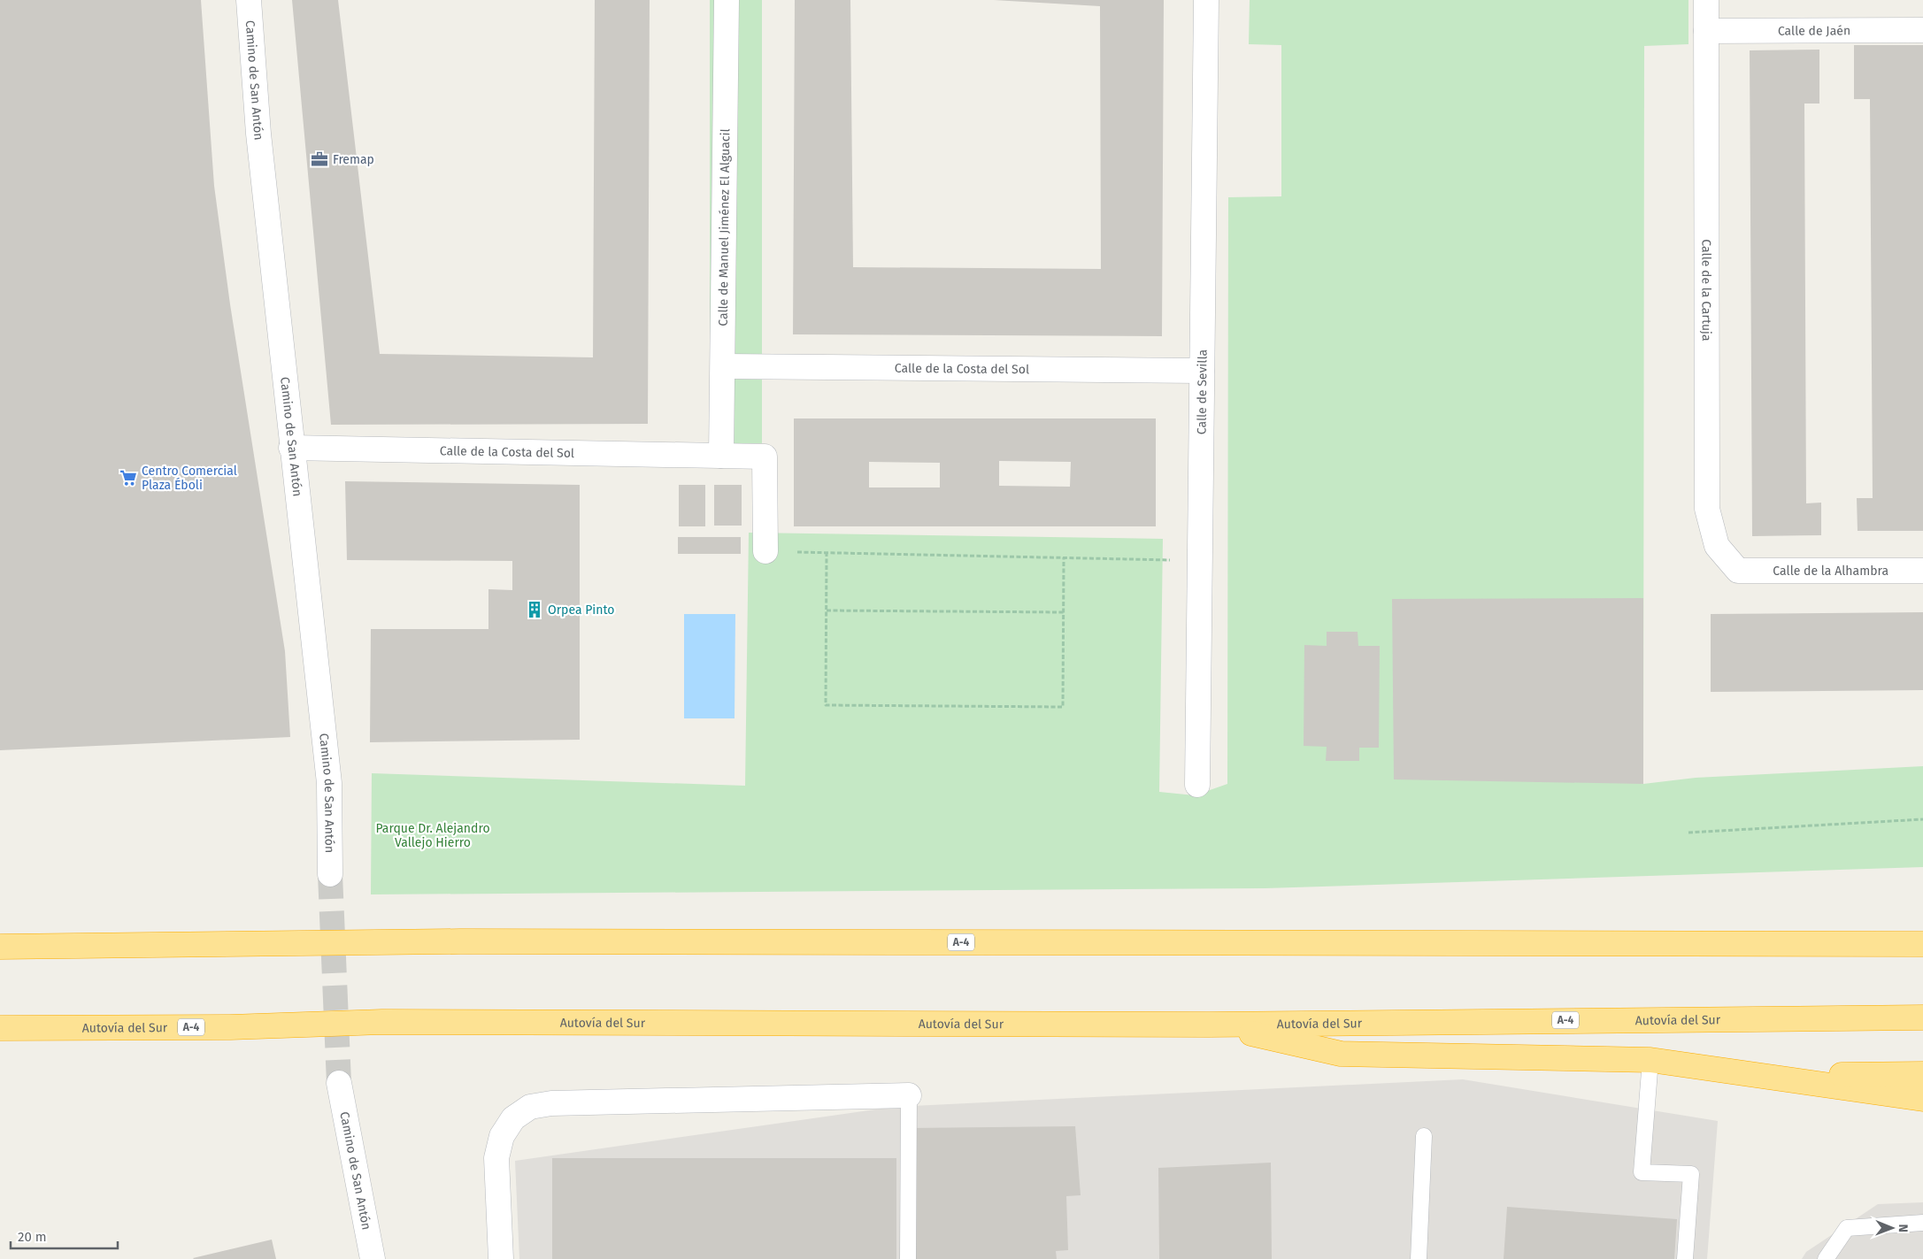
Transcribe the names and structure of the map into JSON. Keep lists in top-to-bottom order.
{
  "streets": {
    "highway": ["A-4", "Autovía del Sur"],
    "street": [
      "Calle de Jaén",
      "Camino de San Antón",
      "Calle de Manuel Jiménez El Alguacil",
      "Calle de la Cartuja",
      "Calle de la Costa del Sol",
      "Calle de Sevilla",
      "Calle de la Alhambra"
    ]
  },
  "crossings": [
    ["Calle de Jaén", "Calle de la Cartuja"],
    ["Camino de San Antón", "Calle de la Costa del Sol"],
    ["Calle de Manuel Jiménez El Alguacil", "Calle de la Costa del Sol"],
    ["Calle de la Cartuja", "Calle de la Alhambra"],
    ["Calle de la Costa del Sol", "Calle de Sevilla"]
  ],
  "parks": ["Parque Dr. Alejandro Vallejo Hierro"],
  "places": {
    "office": ["Fremap"],
    "supermarket": ["Centro Comercial Plaza Éboli"],
    "building": ["Orpea Pinto"]
  },
  "scale_bar": "20 m",
  "north": "right"
}
